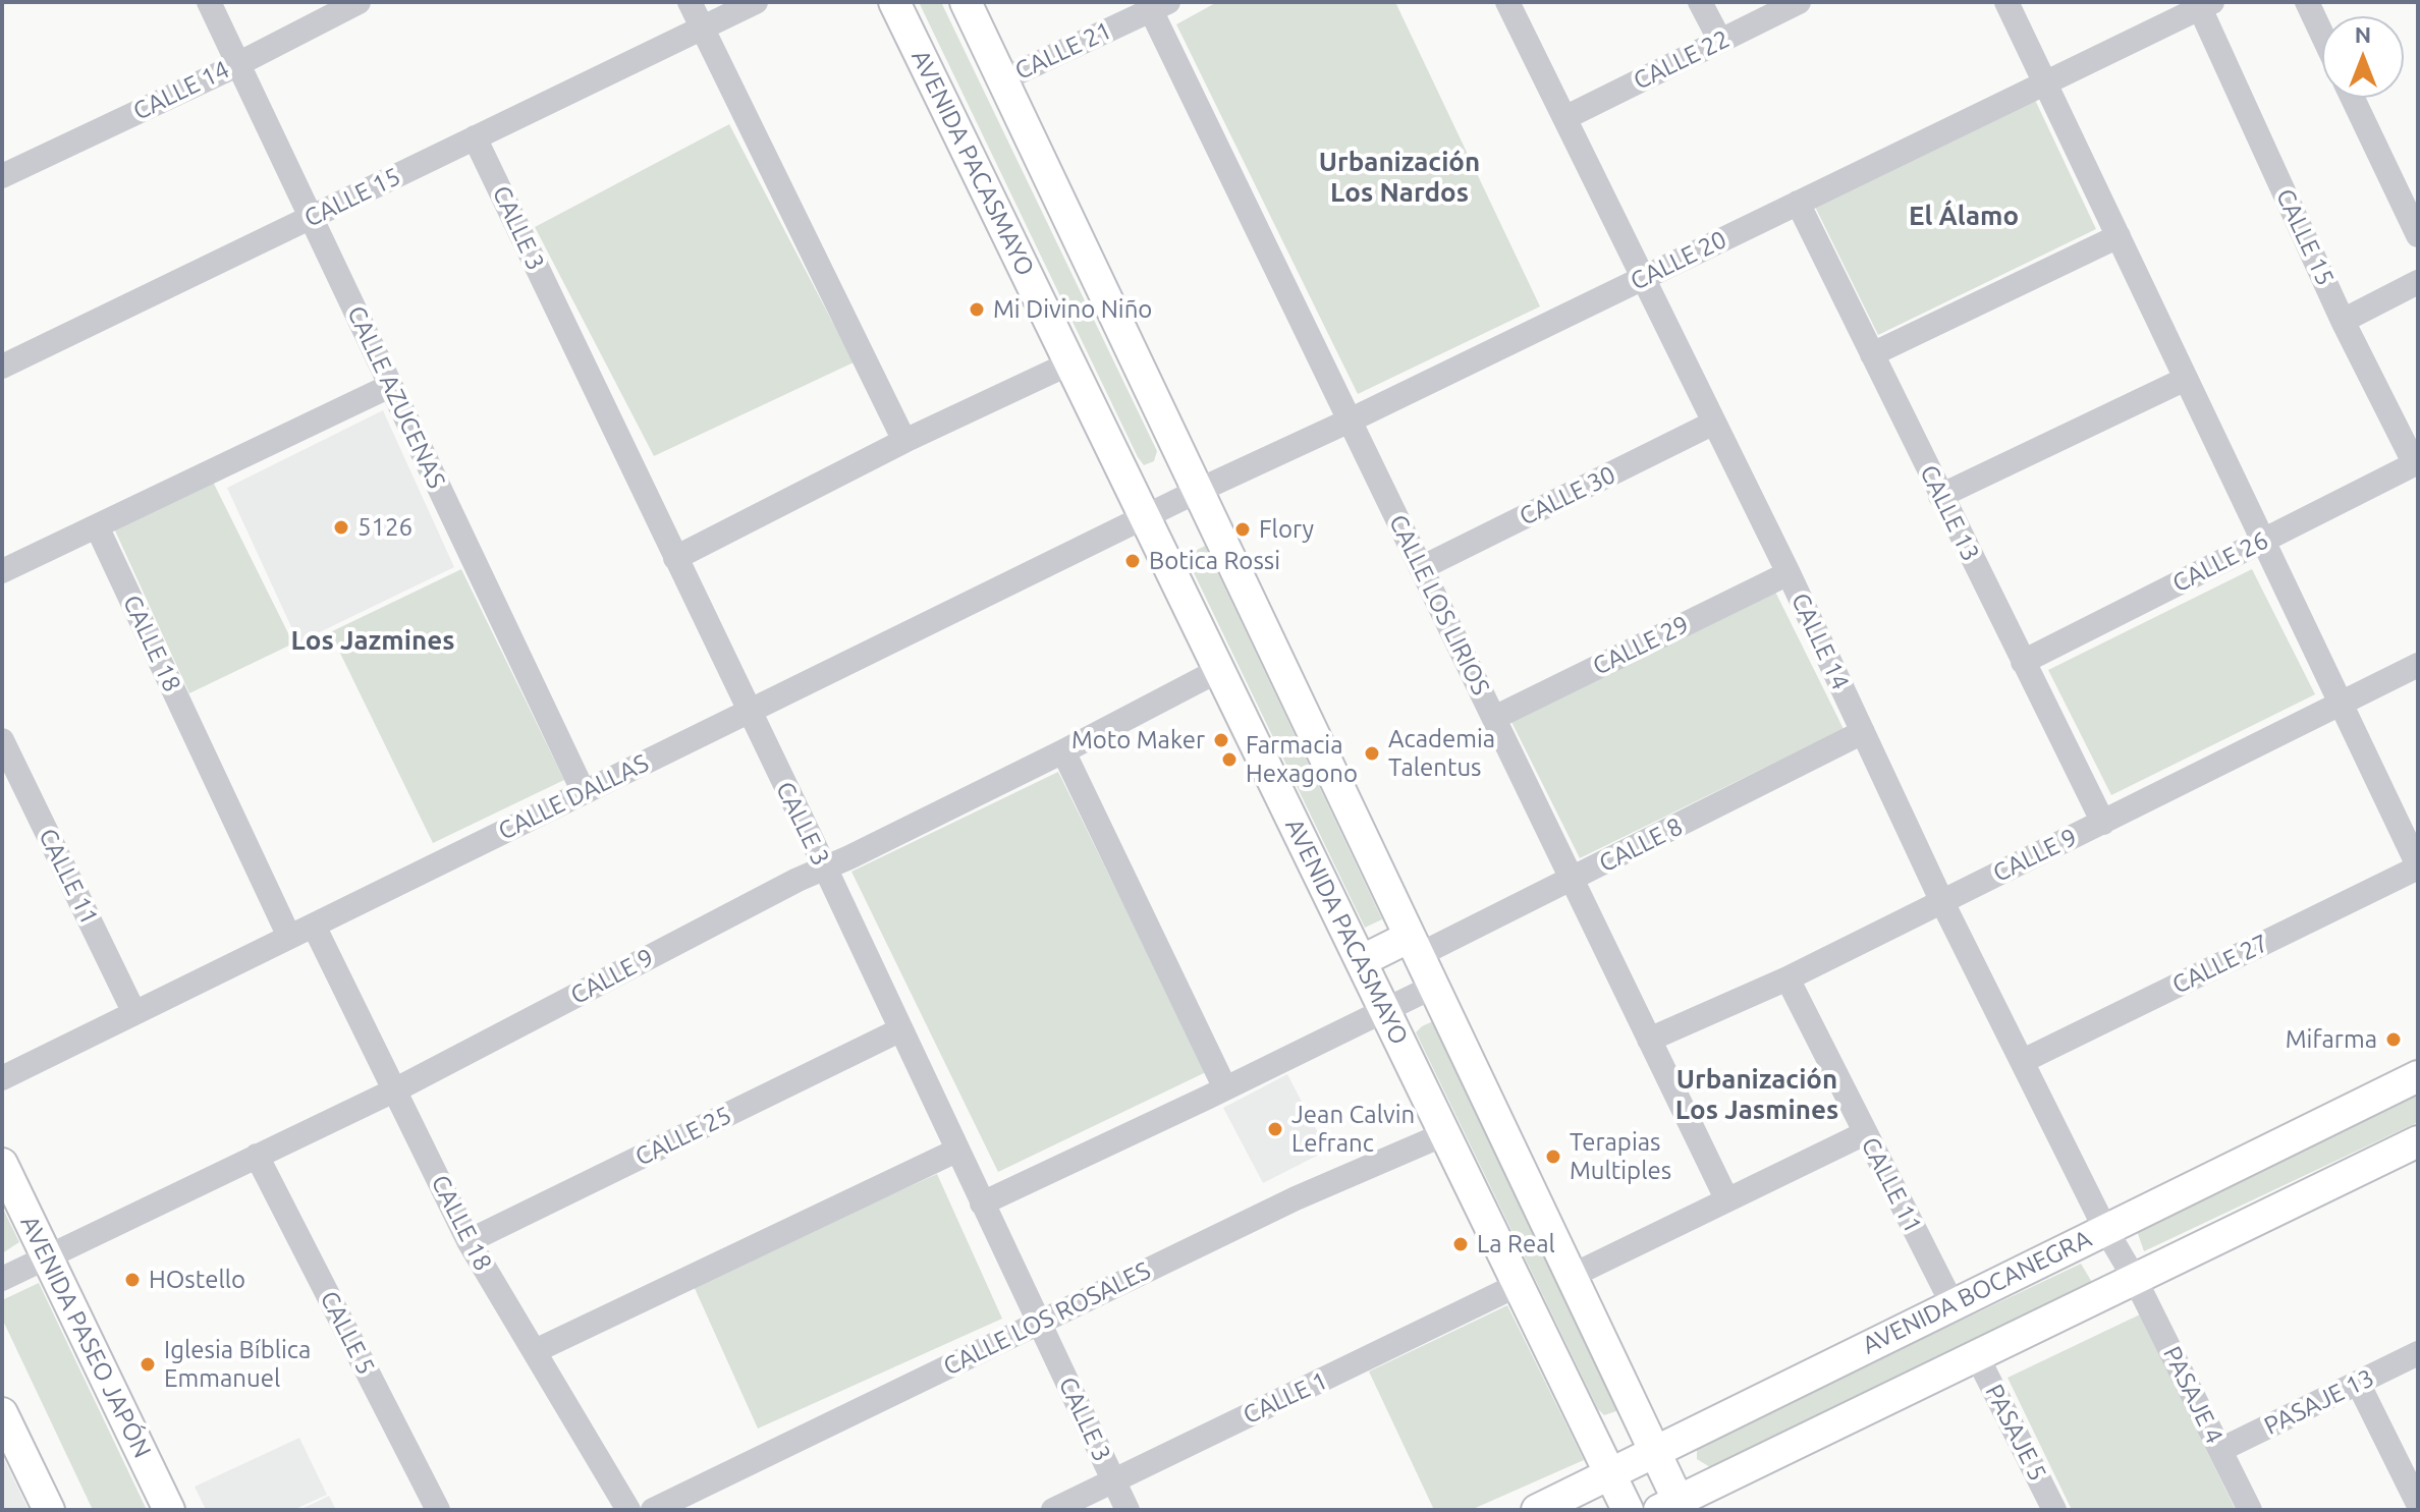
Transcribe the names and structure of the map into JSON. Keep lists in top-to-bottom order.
{
  "streets": {
    "main road": ["AVENIDA PACASMAYO", "AVENIDA BOCANEGRA", "AVENIDA PASEO JAPÓN"],
    "street": [
      "CALLE 21",
      "CALLE 22",
      "CALLE 14",
      "CALLE 15",
      "CALLE 3",
      "CALLE 20",
      "CALLE AZUCENAS",
      "CALLE 30",
      "CALLE 13",
      "CALLE 26",
      "CALLE LOS LIRIOS",
      "CALLE 18",
      "CALLE 29",
      "CALLE DALLAS",
      "CALLE 8",
      "CALLE 9",
      "CALLE 11",
      "CALLE 27",
      "CALLE 25",
      "CALLE LOS ROSALES",
      "CALLE 5",
      "PASAJE 4",
      "CALLE 1",
      "PASAJE 13",
      "PASAJE 5"
    ]
  },
  "crossings": [
    ["CALLE 21", "CALLE LOS LIRIOS"],
    ["CALLE 22", "CALLE 14"],
    ["CALLE 14", "CALLE 20"],
    ["CALLE 14", "CALLE AZUCENAS"],
    ["CALLE 14", "CALLE 30"],
    ["CALLE 14", "CALLE 29"],
    ["CALLE 14", "CALLE 8"],
    ["CALLE 14", "CALLE 9"],
    ["CALLE 14", "CALLE 27"],
    ["CALLE 14", "AVENIDA BOCANEGRA"],
    ["CALLE 14", "PASAJE 4"],
    ["AVENIDA PACASMAYO", "CALLE 20"],
    ["AVENIDA PACASMAYO", "CALLE DALLAS"],
    ["AVENIDA PACASMAYO", "CALLE 9"],
    ["AVENIDA PACASMAYO", "AVENIDA BOCANEGRA"],
    ["AVENIDA PACASMAYO", "CALLE LOS ROSALES"],
    ["AVENIDA PACASMAYO", "CALLE 1"],
    ["CALLE 15", "CALLE 3"],
    ["CALLE 15", "CALLE 20"],
    ["CALLE 15", "CALLE AZUCENAS"],
    ["CALLE 15", "CALLE 26"],
    ["CALLE 3", "CALLE DALLAS"],
    ["CALLE 3", "CALLE 9"],
    ["CALLE 3", "CALLE 25"],
    ["CALLE 3", "CALLE LOS ROSALES"],
    ["CALLE 3", "CALLE 1"],
    ["CALLE 20", "CALLE 13"],
    ["CALLE 20", "CALLE LOS LIRIOS"],
    ["CALLE 20", "CALLE DALLAS"],
    ["CALLE AZUCENAS", "CALLE DALLAS"],
    ["CALLE 30", "CALLE LOS LIRIOS"],
    ["CALLE 13", "CALLE 26"],
    ["CALLE 13", "CALLE 9"],
    ["CALLE LOS LIRIOS", "CALLE 29"],
    ["CALLE LOS LIRIOS", "CALLE 8"],
    ["CALLE LOS LIRIOS", "CALLE 9"],
    ["CALLE 18", "CALLE DALLAS"],
    ["CALLE 18", "CALLE 9"],
    ["CALLE 18", "CALLE 25"],
    ["CALLE DALLAS", "CALLE 11"],
    ["CALLE 9", "CALLE 11"],
    ["CALLE 9", "CALLE 5"],
    ["CALLE 9", "AVENIDA PASEO JAPÓN"],
    ["CALLE 11", "AVENIDA BOCANEGRA"],
    ["PASAJE 4", "PASAJE 13"]
  ],
  "districts": [
    "Urbanización Los Nardos",
    "El Álamo",
    "Los Jazmines",
    "Urbanización Los Jasmines"
  ],
  "places": [
    "Mi Divino Niño",
    "5126",
    "Flory",
    "Botica Rossi",
    "Moto Maker",
    "Academia Talentus",
    "Farmacia Hexagono",
    "Mifarma",
    "Jean Calvin Lefranc",
    "Terapias Multiples",
    "La Real",
    "HOstello",
    "Iglesia Bíblica Emmanuel"
  ],
  "north": "top"
}
